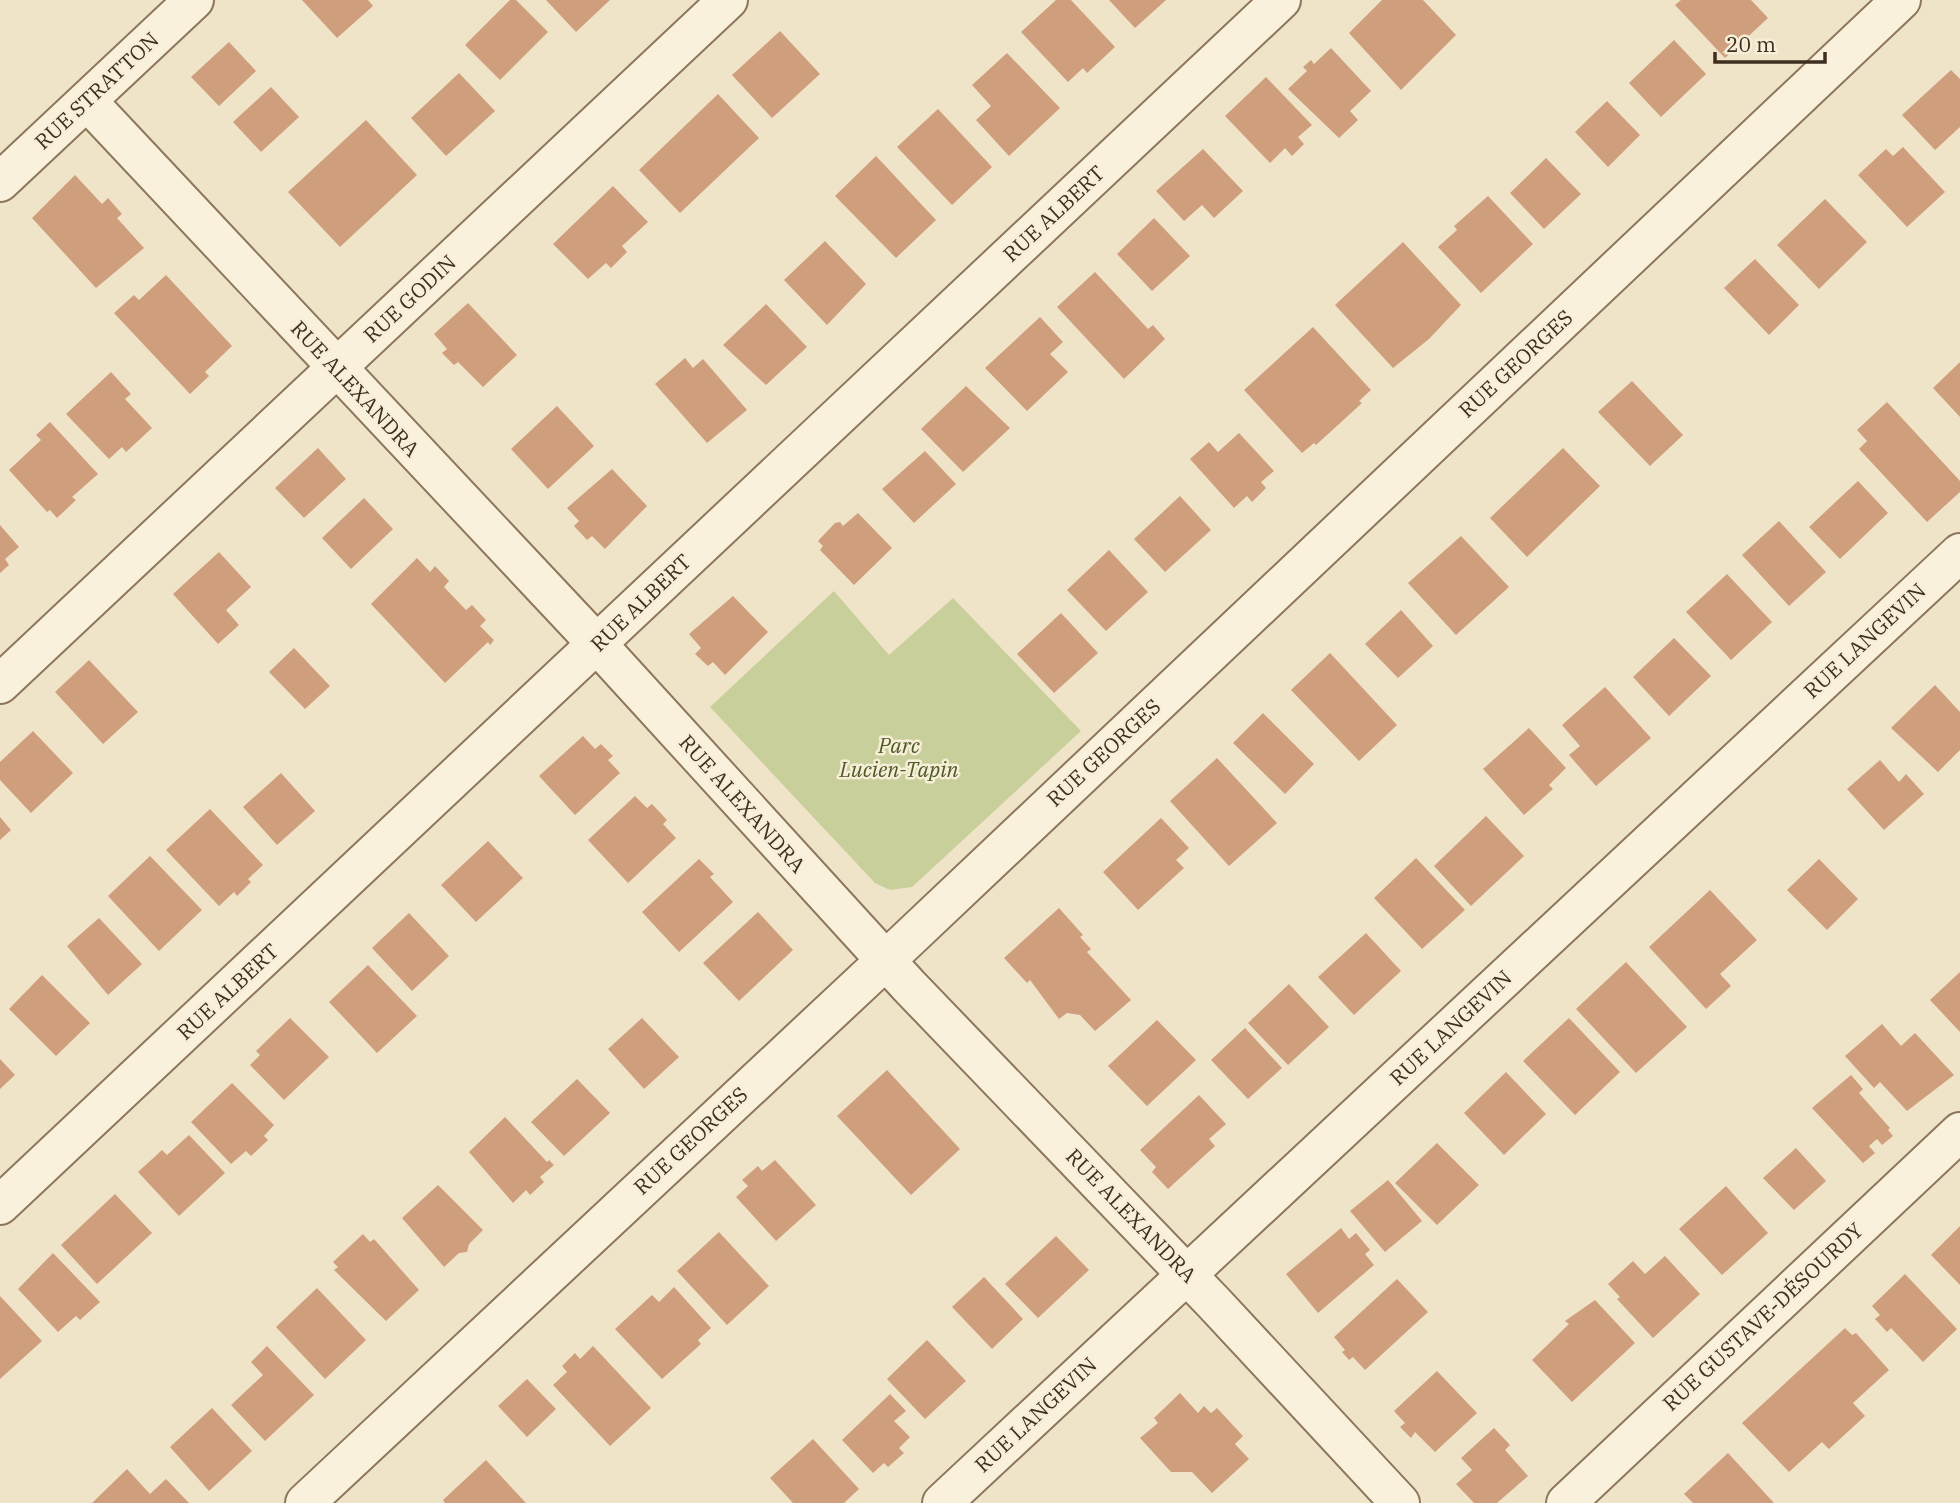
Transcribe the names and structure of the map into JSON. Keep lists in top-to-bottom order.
{
  "streets": {
    "street": [
      "RUE STRATTON",
      "RUE ALBERT",
      "RUE GODIN",
      "RUE GEORGES",
      "RUE ALEXANDRA",
      "RUE LANGEVIN",
      "RUE GUSTAVE-DÉSOURDY"
    ]
  },
  "crossings": [
    ["RUE STRATTON", "RUE ALEXANDRA"],
    ["RUE ALBERT", "RUE ALEXANDRA"],
    ["RUE GODIN", "RUE ALEXANDRA"],
    ["RUE GEORGES", "RUE ALEXANDRA"],
    ["RUE ALEXANDRA", "RUE LANGEVIN"]
  ],
  "parks": ["Parc Lucien-Tapin"],
  "scale_bar": "20 m"
}
